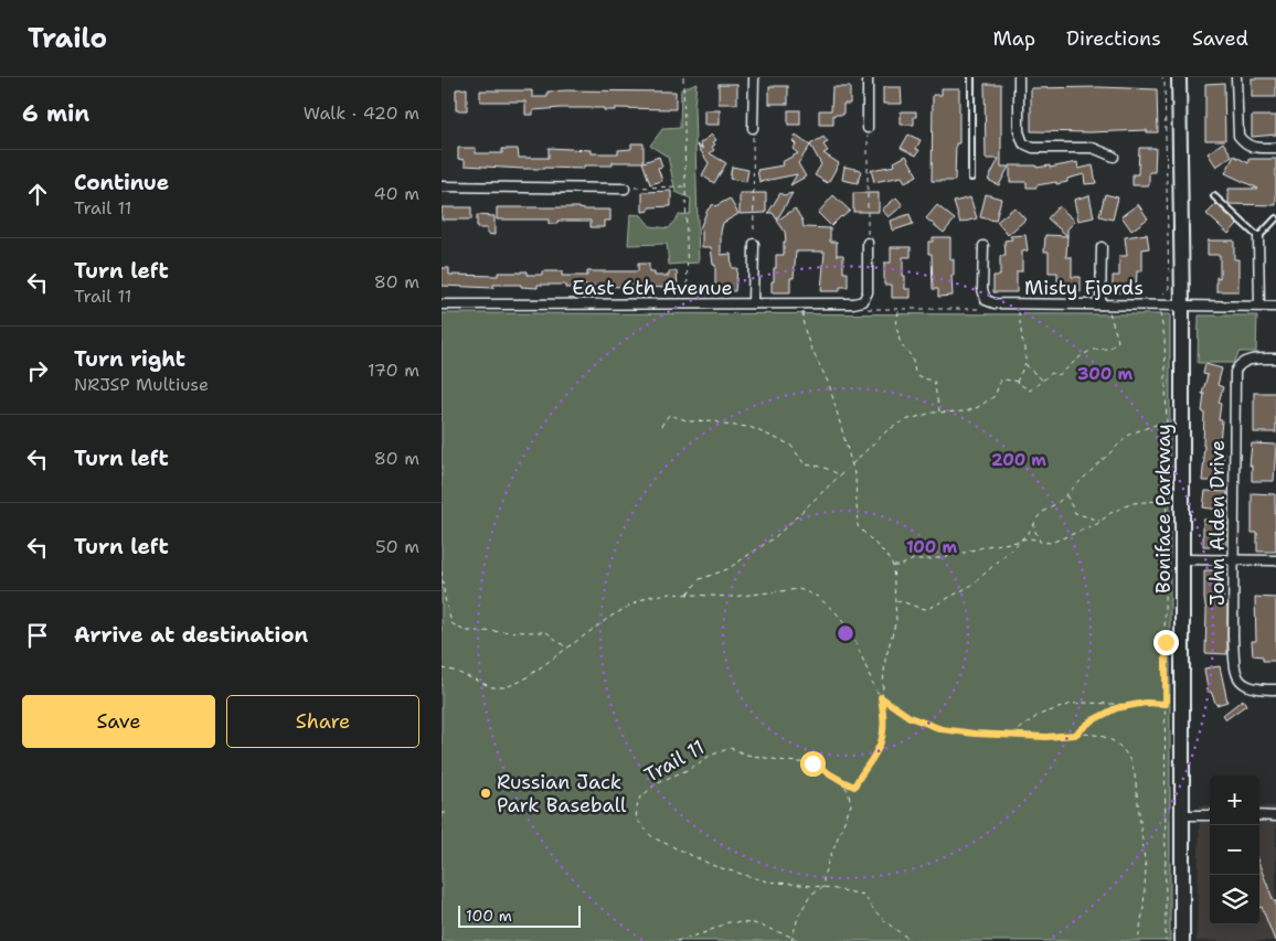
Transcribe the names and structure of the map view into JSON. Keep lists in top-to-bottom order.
{
  "streets": {
    "main road": ["Boniface Parkway"],
    "street": ["East 6th Avenue", "Misty Fjords", "John Alden Drive"],
    "path": ["Trail 11"]
  },
  "crossings": [
    ["Misty Fjords", "Boniface Parkway"]
  ],
  "places": ["Russian Jack Park Baseball"],
  "scale_bar": "100 m",
  "page": {
    "header": "Trailo",
    "nav": ["Map", "Directions", "Saved"],
    "heading": ["6 min", "Walk · 420 m"],
    "list": [
      ["Continue", "Trail 11", "40 m"],
      ["Turn left", "Trail 11", "80 m"],
      ["Turn right", "NRJSP Multiuse", "170 m"],
      ["Turn left", "80 m"],
      ["Turn left", "50 m"],
      "Arrive at destination"
    ],
    "buttons": ["Save", "Share"],
    "map_buttons": ["+", "−"],
    "scale": "100 m"
  },
  "rings": ["300 m", "200 m", "100 m"]
}
